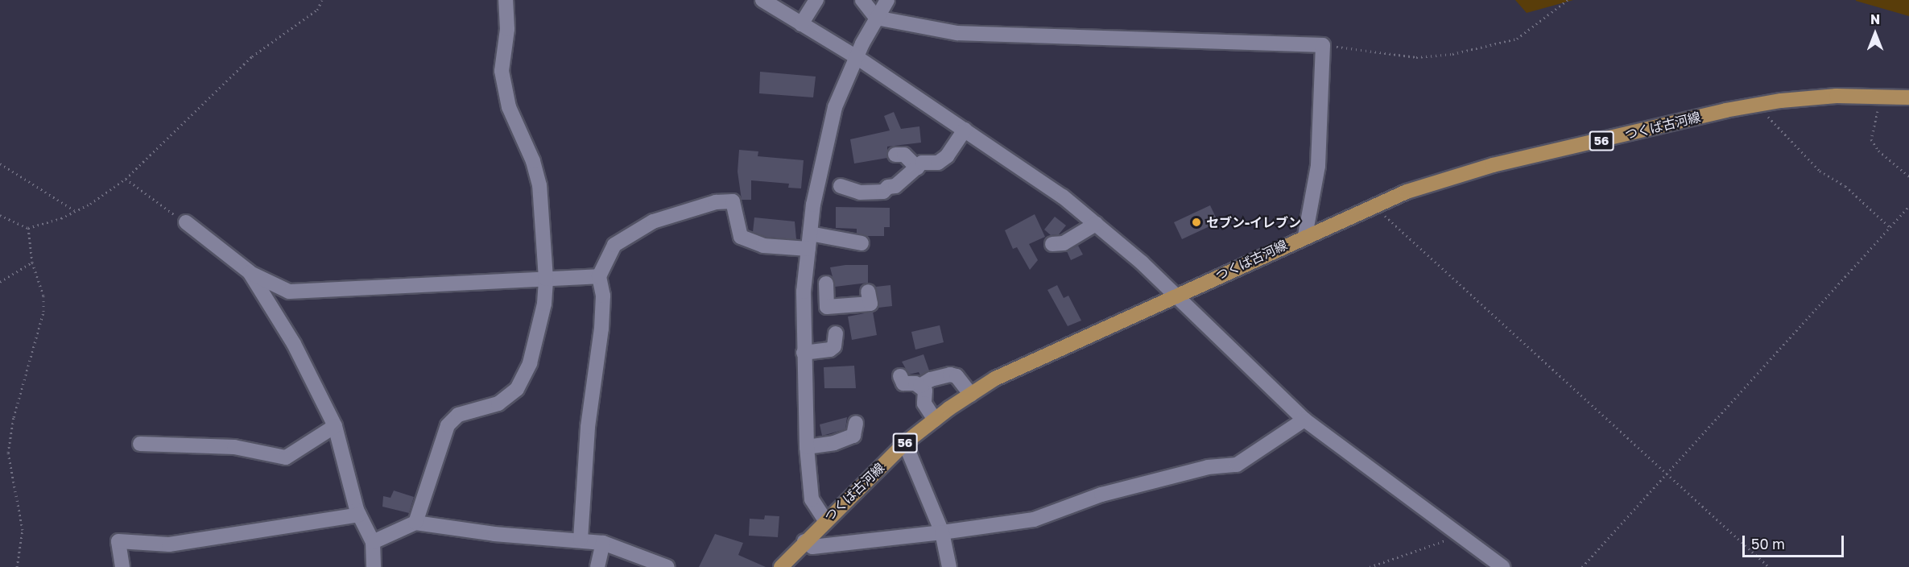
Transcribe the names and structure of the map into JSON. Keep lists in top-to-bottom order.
{
  "streets": {
    "main road": ["つくば古河線", "56"]
  },
  "places": ["セブン-イレブン"],
  "scale_bar": "50 m",
  "north": "top"
}
